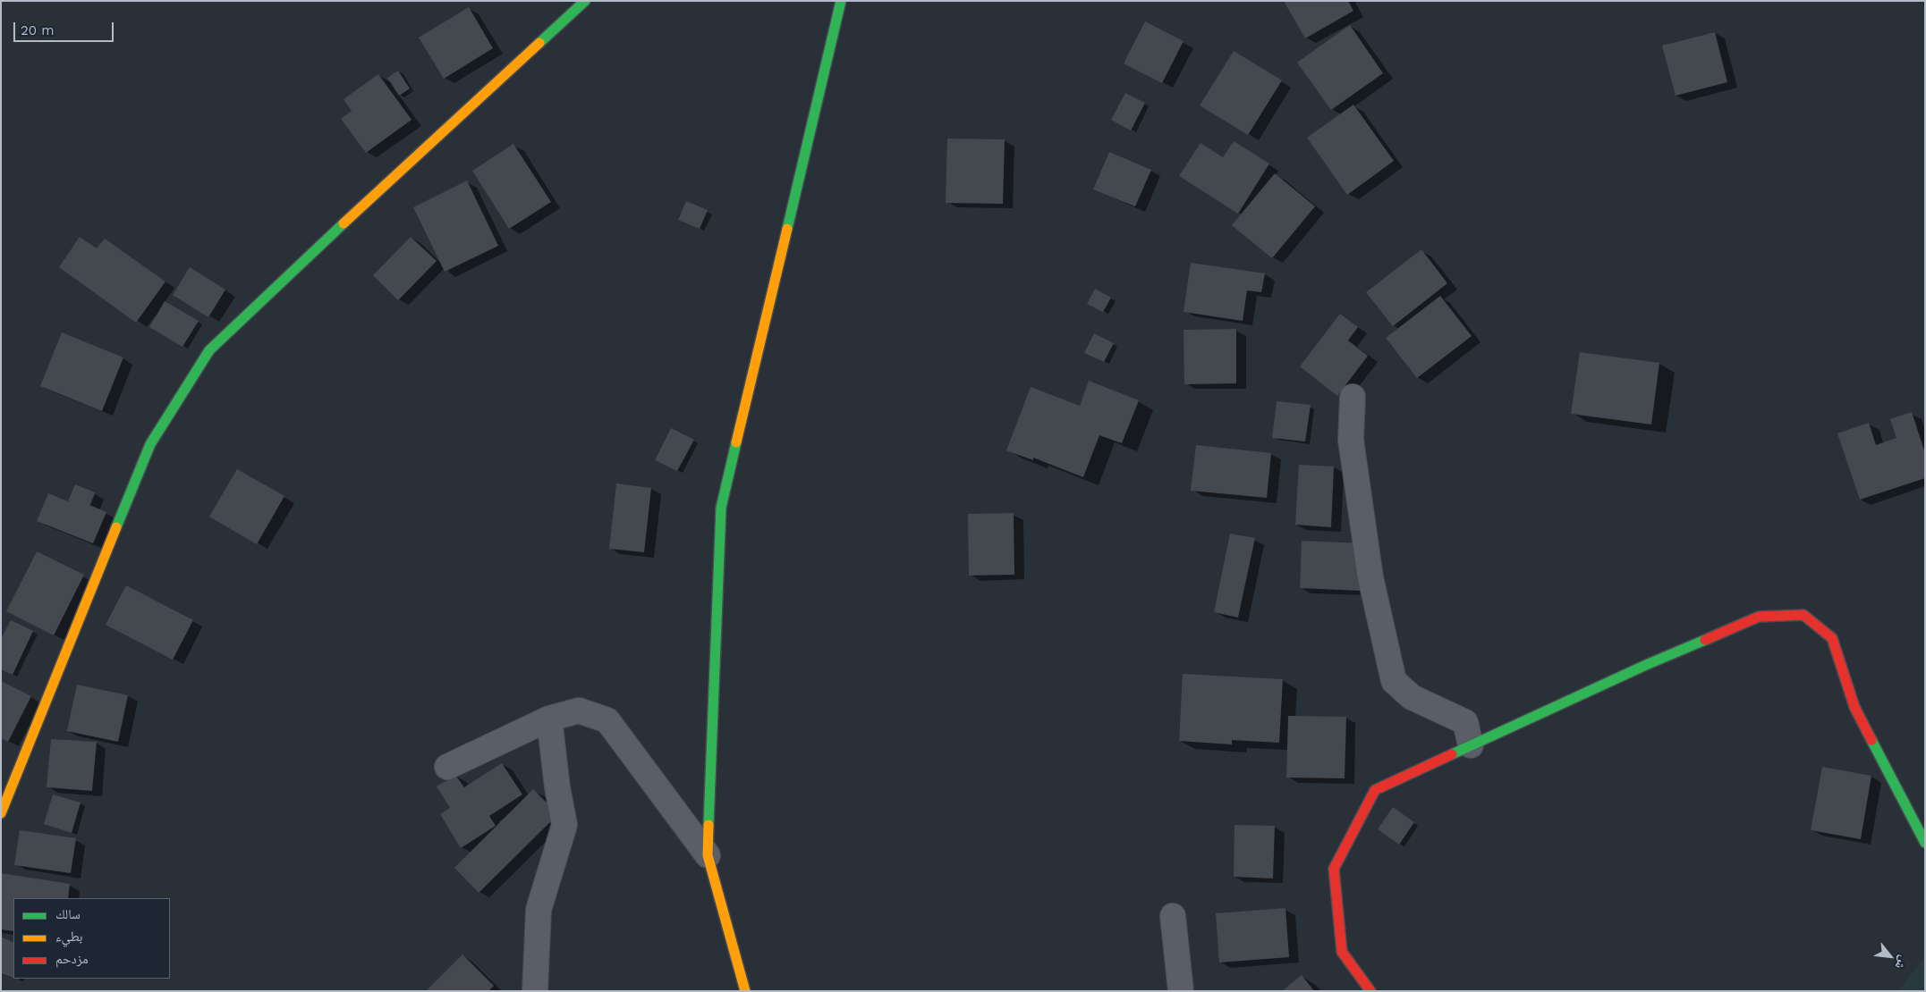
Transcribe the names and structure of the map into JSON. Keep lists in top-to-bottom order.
{
  "legend": ["سالك", "بطيء", "مزدحم"],
  "scale_bar": "20 m",
  "north": "bottom right"
}
